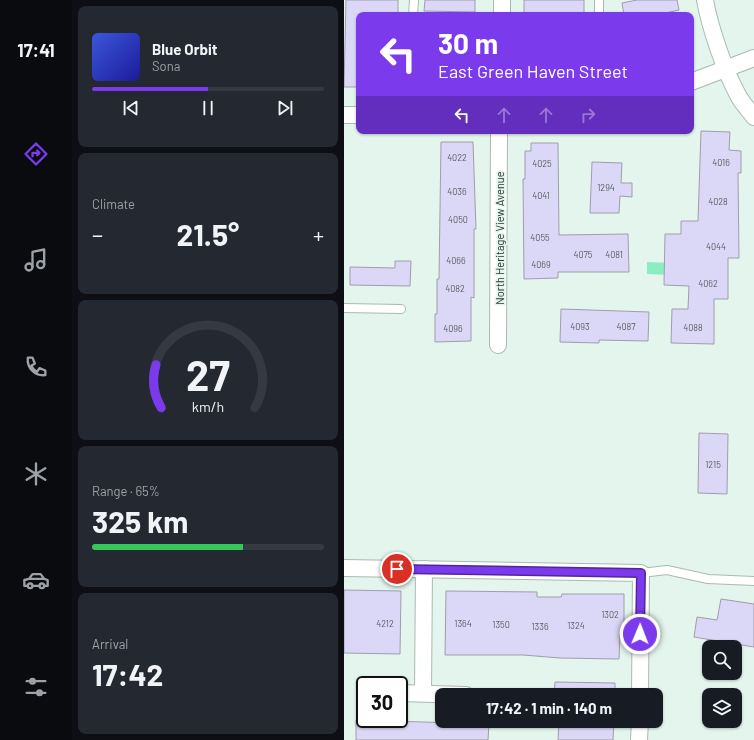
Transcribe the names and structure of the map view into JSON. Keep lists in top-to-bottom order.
{
  "streets": {
    "street": ["North Heritage View Avenue"]
  },
  "house_numbers": [
    "4022",
    "4016",
    "4025",
    "1294",
    "4036",
    "4041",
    "4028",
    "4050",
    "4055",
    "4044",
    "4075",
    "4081",
    "4066",
    "4069",
    "4062",
    "4082",
    "4093",
    "4087",
    "4088",
    "4096",
    "1215",
    "1302",
    "4212",
    "1364",
    "1350",
    "1324",
    "1336"
  ],
  "page": {
    "tabs": "17:41",
    "turn": ["30 m", "East Green Haven Street"],
    "song": ["Blue Orbit", "Sona"],
    "tile": [
      "Climate",
      ["Range · 65%", "325 km"],
      ["Arrival", "17:42"]
    ],
    "heat": ["−", "21.5°", "+"],
    "limit": "30",
    "trip": "17:42 · 1 min · 140 m",
    "gauge": ["27", "km/h"]
  }
}
